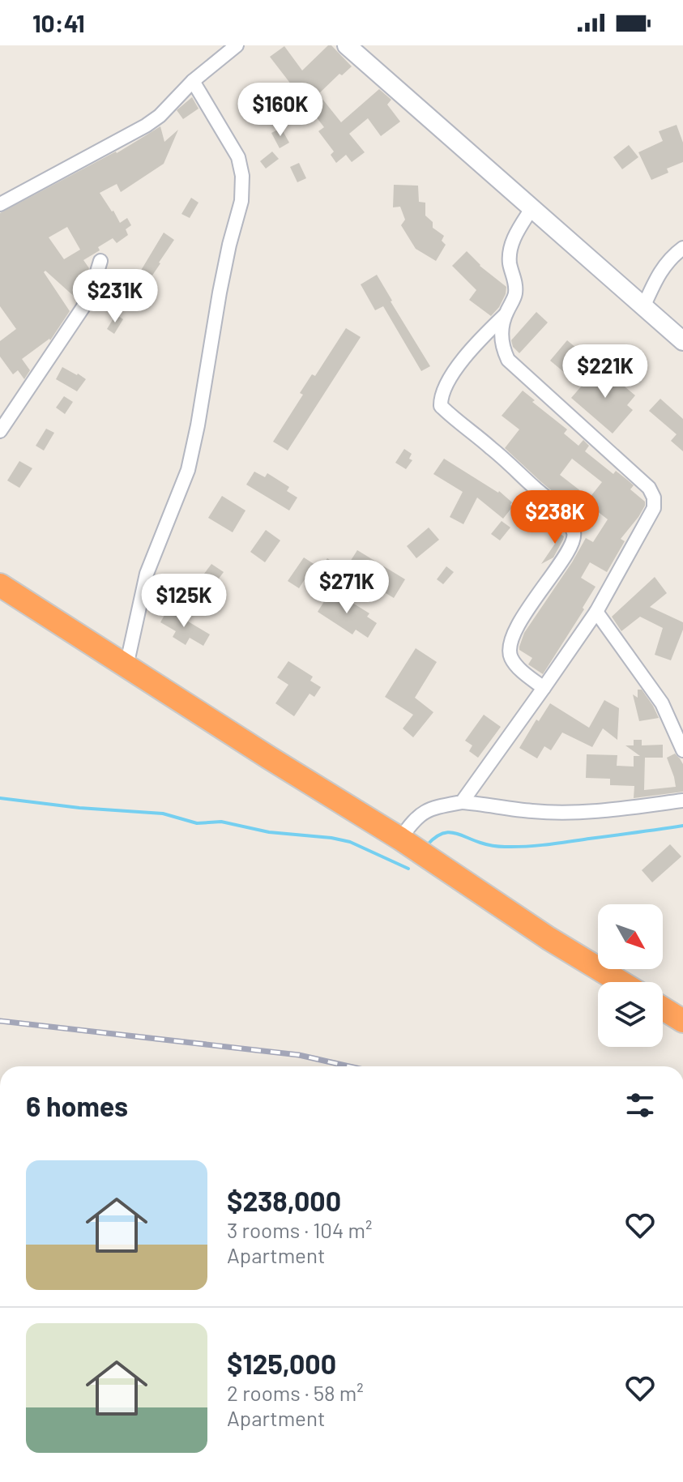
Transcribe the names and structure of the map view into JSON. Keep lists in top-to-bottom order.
{
  "north": "bottom right",
  "page": {
    "status": "10:41",
    "price": [
      "$160K",
      "$231K",
      "$221K",
      "$238K",
      "$271K",
      "$125K"
    ],
    "heading": "6 homes",
    "list": [
      {
        "name": "$238,000",
        "note": "3 rooms · 104 m² · Apartment"
      },
      {
        "name": "$125,000",
        "note": "2 rooms · 58 m² · Apartment"
      }
    ]
  }
}
